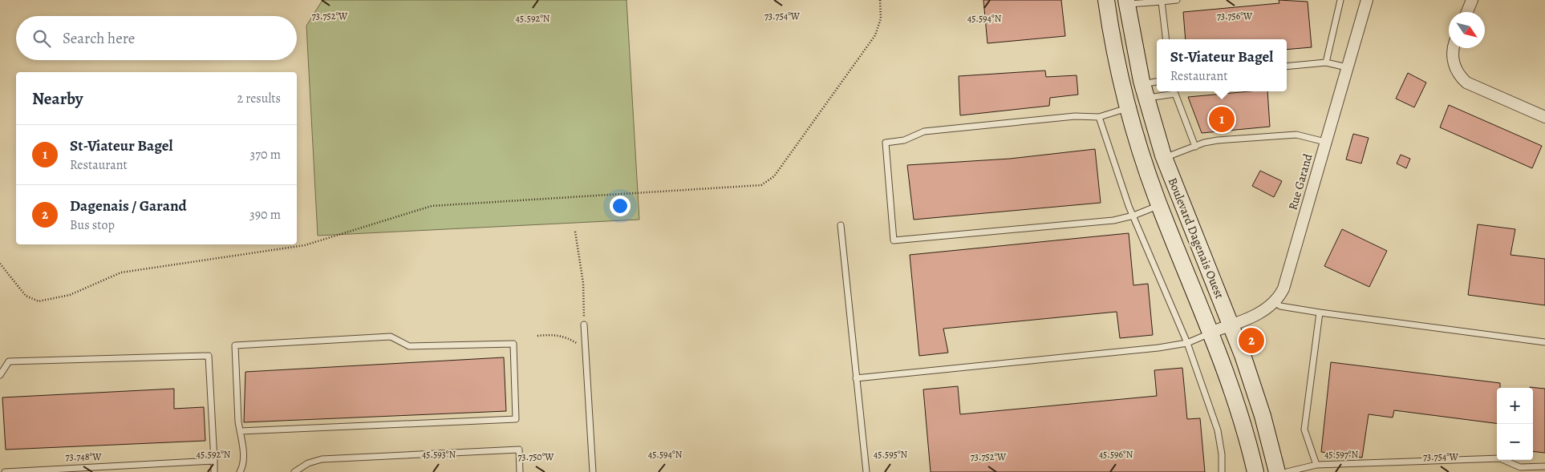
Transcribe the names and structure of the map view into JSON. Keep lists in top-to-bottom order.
{
  "streets": {
    "main road": ["Boulevard Dagenais Ouest"],
    "street": ["Rue Garand"]
  },
  "crossings": [
    ["Rue Garand", "Boulevard Dagenais Ouest"]
  ],
  "north": "bottom right",
  "page": {
    "search": "Search here",
    "popup": ["St-Viateur Bagel", "Restaurant"],
    "heading": ["Nearby", "2 results"],
    "pins": ["1", "2"],
    "list": [
      {
        "mark": "1",
        "name": "St-Viateur Bagel",
        "note": "Restaurant",
        "value": "370 m"
      },
      {
        "mark": "2",
        "name": "Dagenais / Garand",
        "note": "Bus stop",
        "value": "390 m"
      }
    ],
    "map_buttons": ["+", "−"]
  },
  "coordinates": [
    "73.754°W",
    "73.752°W",
    "73.756°W",
    "45.592°N",
    "45.594°N",
    "45.593°N",
    "45.595°N",
    "45.596°N",
    "45.597°N",
    "73.748°W",
    "73.750°W"
  ]
}
